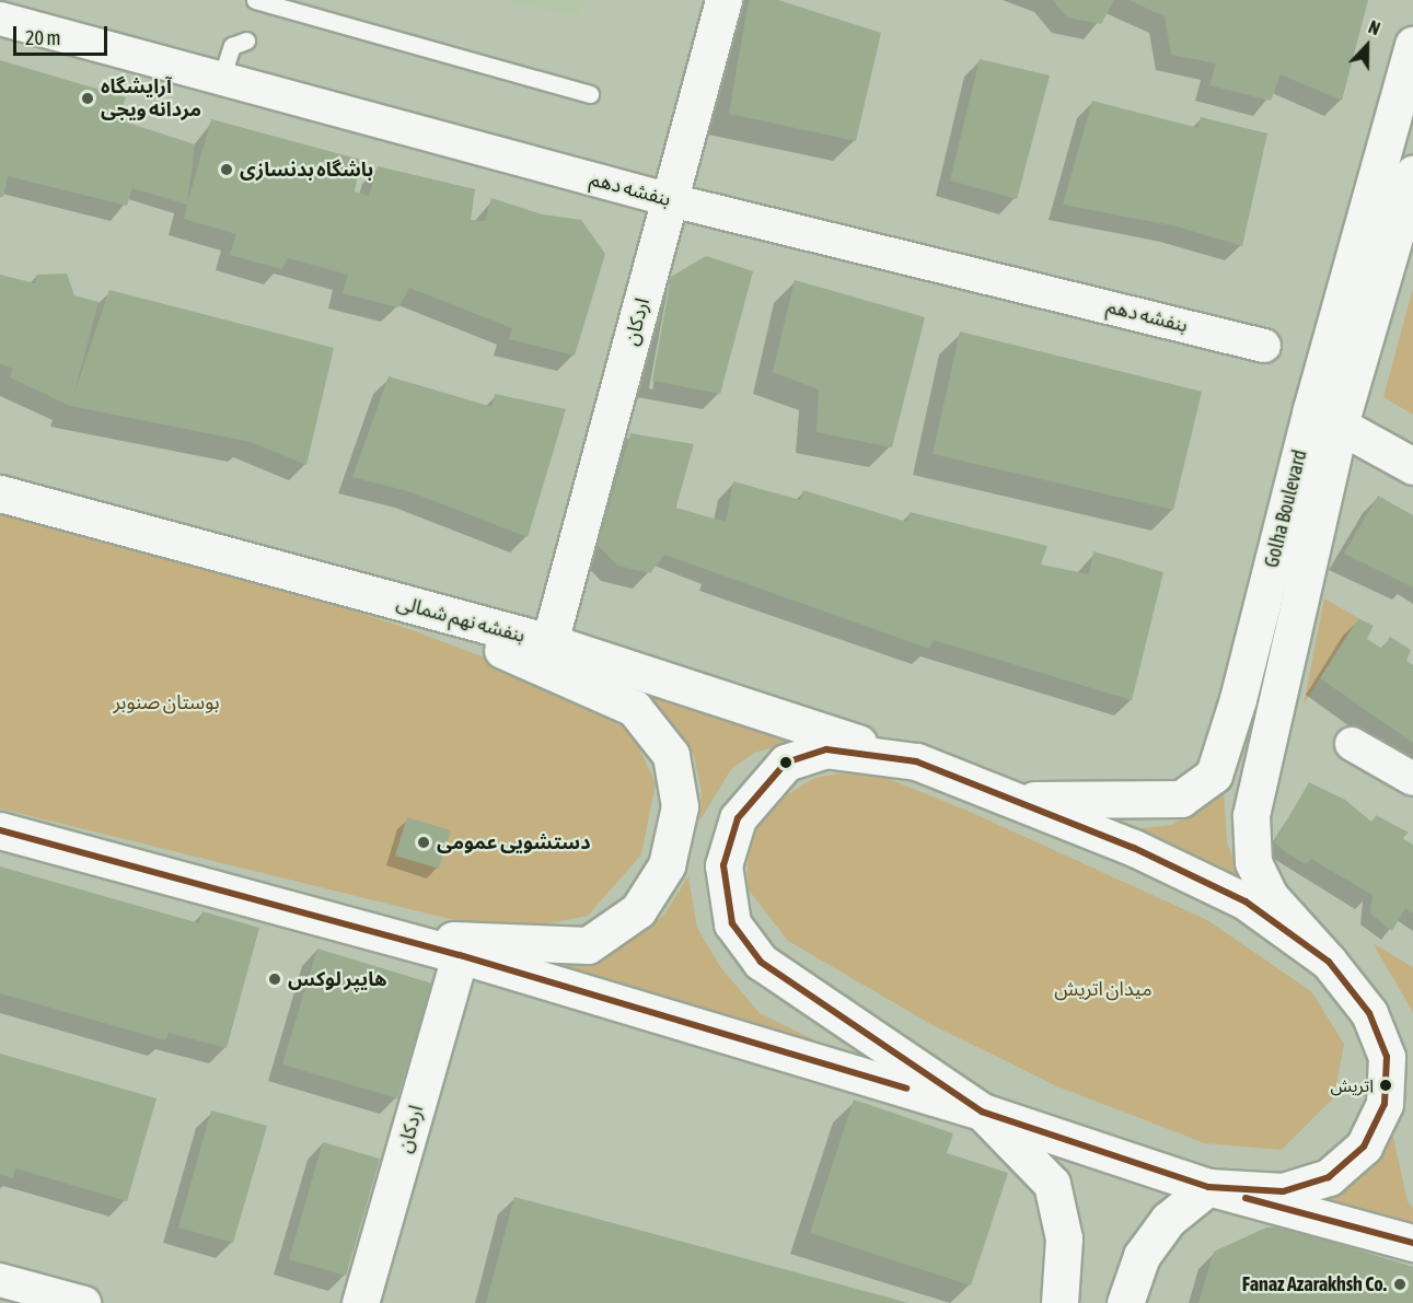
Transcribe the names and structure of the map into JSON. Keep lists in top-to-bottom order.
{
  "streets": {
    "main road": ["اردکان", "Golha Boulevard", "بنفشه نهم شمالی"],
    "street": ["بنفشه دهم"]
  },
  "crossings": [
    ["بنفشه دهم", "اردکان"],
    ["اردکان", "بنفشه نهم شمالی"]
  ],
  "parks": ["بوستان صنوبر", "میدان اتریش"],
  "places": [
    "آرایشگاه مردانه ویجی",
    "باشگاه بدنسازی",
    "دستشویی عمومی",
    "هایپر لوکس",
    "اتریش",
    "Fanaz Azarakhsh Co."
  ],
  "scale_bar": "20 m",
  "north": "top"
}
